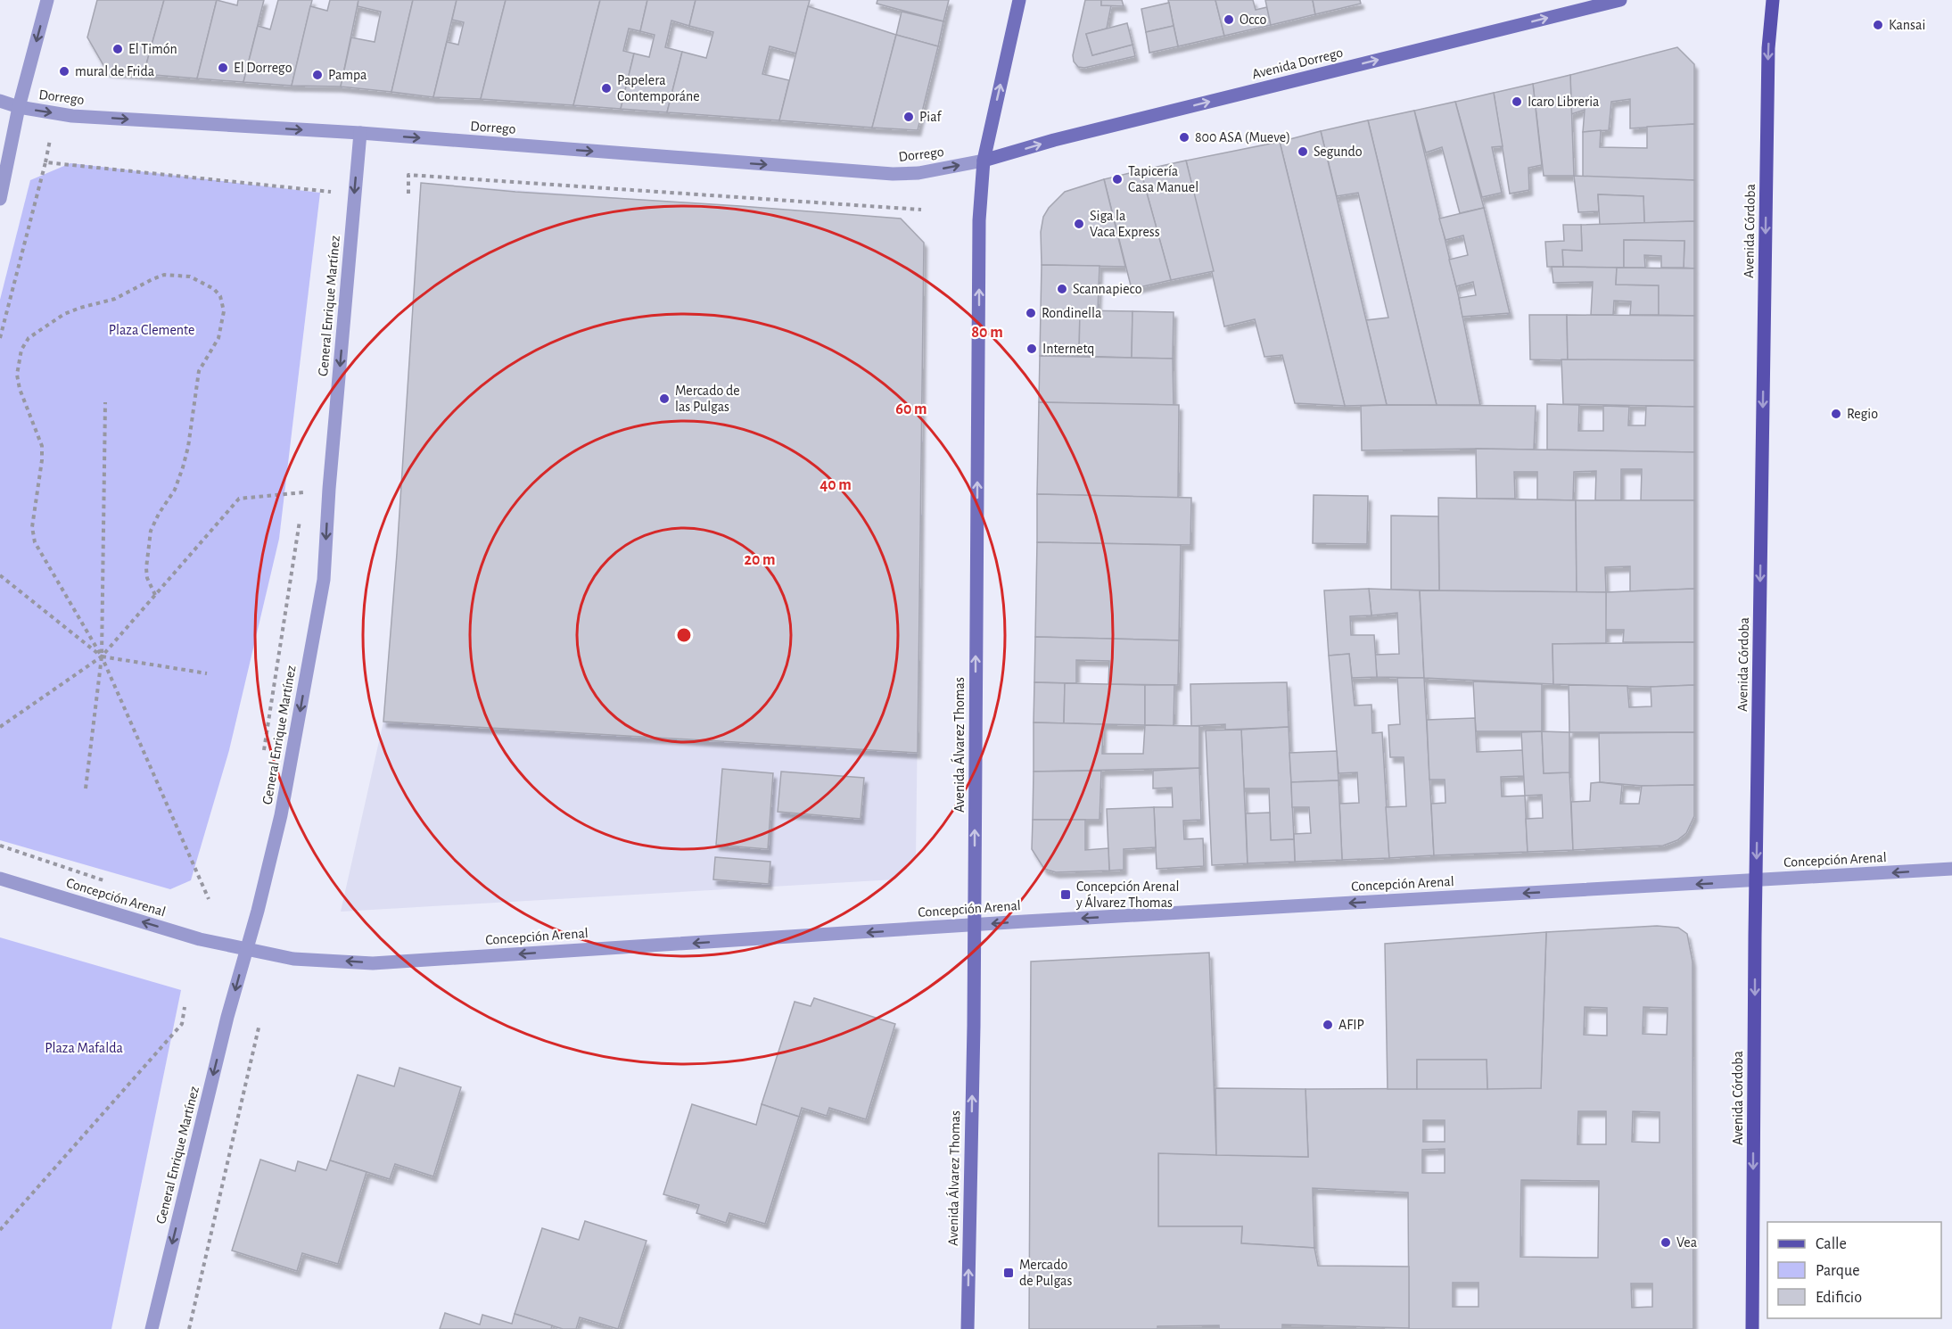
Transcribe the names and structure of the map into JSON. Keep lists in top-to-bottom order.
{
  "streets": {
    "main road": ["Avenida Dorrego", "Avenida Córdoba", "Avenida Álvarez Thomas"],
    "street": ["Dorrego", "General Enrique Martínez", "Concepción Arenal"]
  },
  "crossings": [
    ["Avenida Dorrego", "Dorrego"],
    ["Avenida Dorrego", "Avenida Álvarez Thomas"],
    ["Dorrego", "General Enrique Martínez"],
    ["Dorrego", "Avenida Álvarez Thomas"],
    ["Avenida Córdoba", "Concepción Arenal"],
    ["General Enrique Martínez", "Concepción Arenal"],
    ["Avenida Álvarez Thomas", "Concepción Arenal"]
  ],
  "one_way": [
    "Avenida Dorrego",
    "Dorrego",
    "Avenida Córdoba",
    "General Enrique Martínez",
    "Avenida Álvarez Thomas",
    "Concepción Arenal"
  ],
  "parks": ["Plaza Clemente", "Plaza Mafalda"],
  "places": {
    "other": [
      "Occo",
      "Kansai",
      "El Timón",
      "El Dorrego",
      "mural de Frida",
      "Pampa",
      "Papelera Contemporáne",
      "Icaro Libreria",
      "Piaf",
      "800 ASA (Mueve)",
      "Segundo",
      "Tapicería Casa Manuel",
      "Siga la Vaca Express",
      "Scannapieco",
      "Rondinella",
      "Internetq",
      "Mercado de las Pulgas",
      "Regio",
      "AFIP",
      "Vea"
    ],
    "transit": ["Concepción Arenal y Álvarez Thomas", "Mercado de Pulgas"]
  },
  "legend": ["Calle", "Parque", "Edificio"],
  "rings": [
    "80 m",
    "60 m",
    "40 m",
    "20 m"
  ]
}
